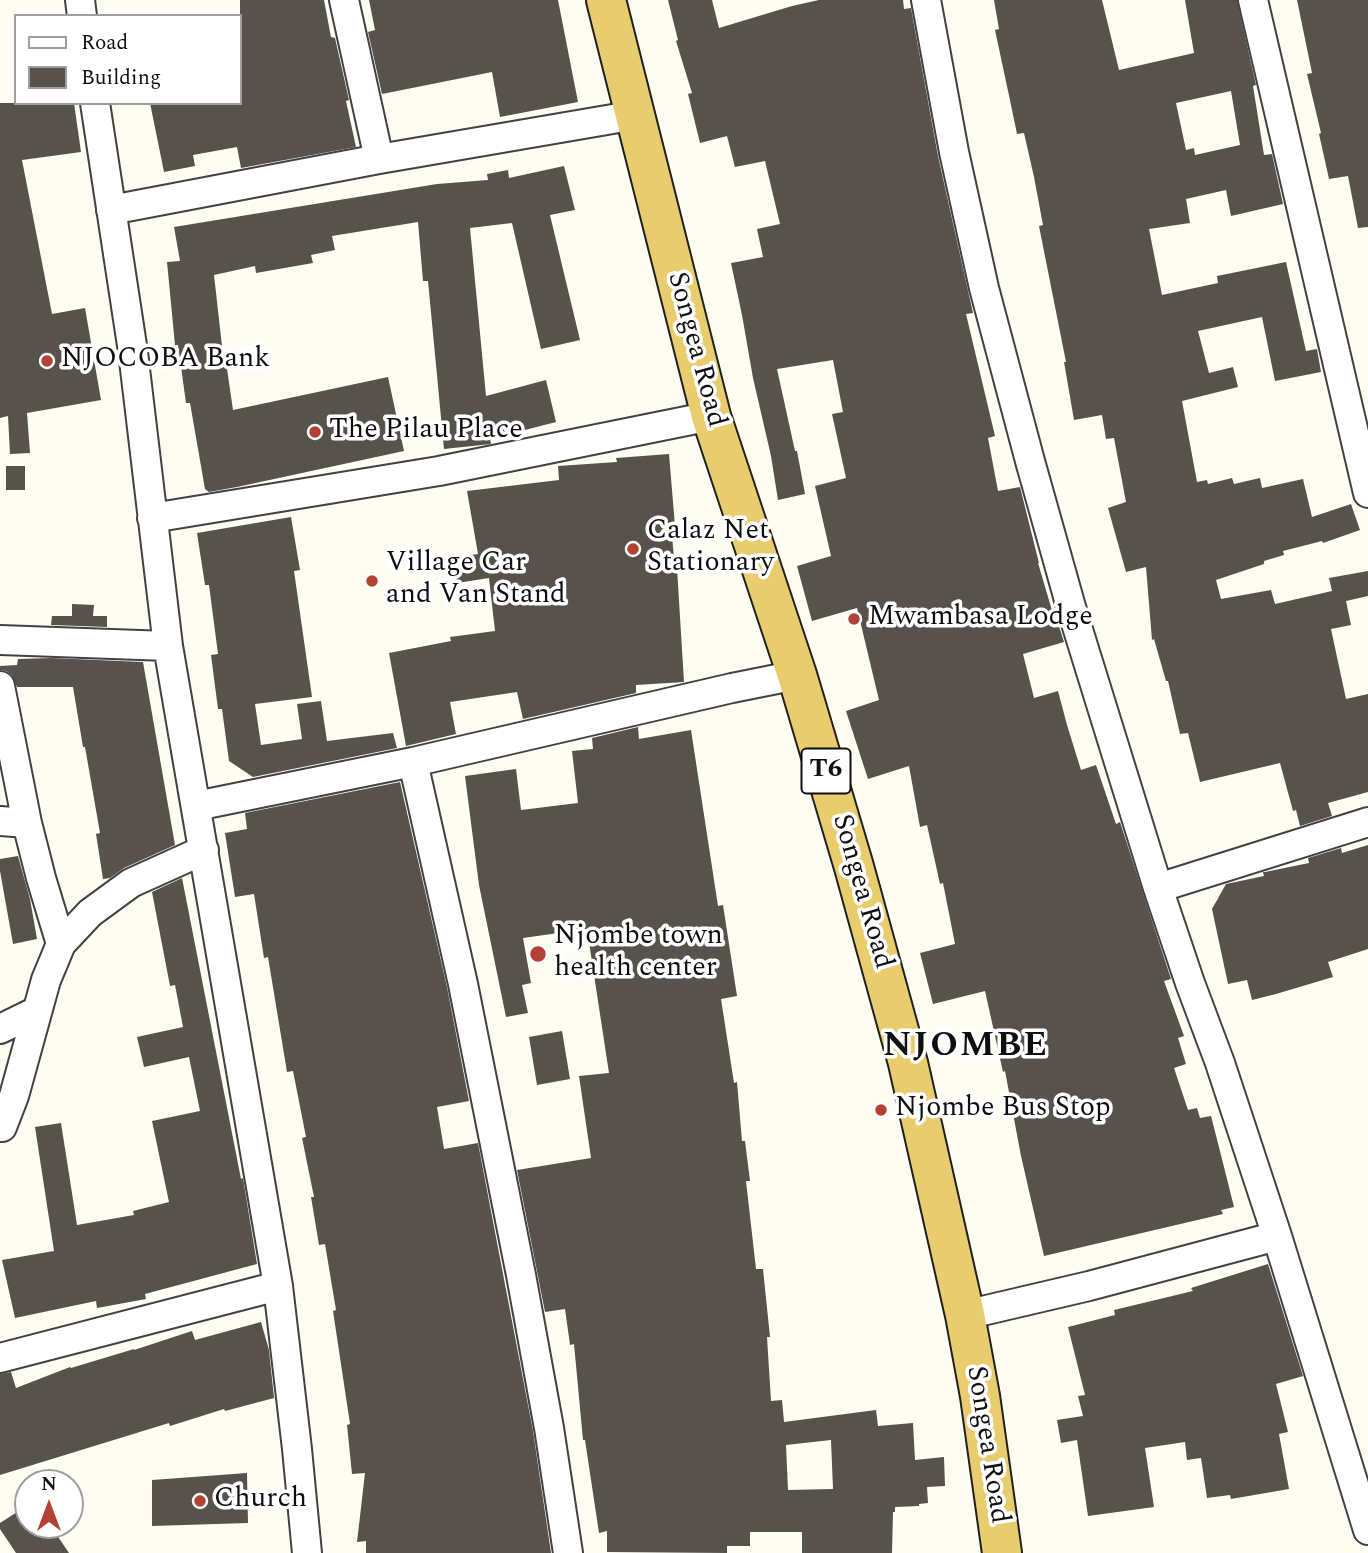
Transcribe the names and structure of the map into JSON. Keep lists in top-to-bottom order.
{
  "streets": {
    "highway": ["Songea Road", "T6"]
  },
  "districts": ["NJOMBE"],
  "places": [
    "NJOCOBA Bank",
    "The Pilau Place",
    "Calaz Net Stationary",
    "Village Car and Van Stand",
    "Mwambasa Lodge",
    "Njombe town health center",
    "Njombe Bus Stop",
    "Church"
  ],
  "legend": ["Road", "Building"],
  "north": "top"
}
